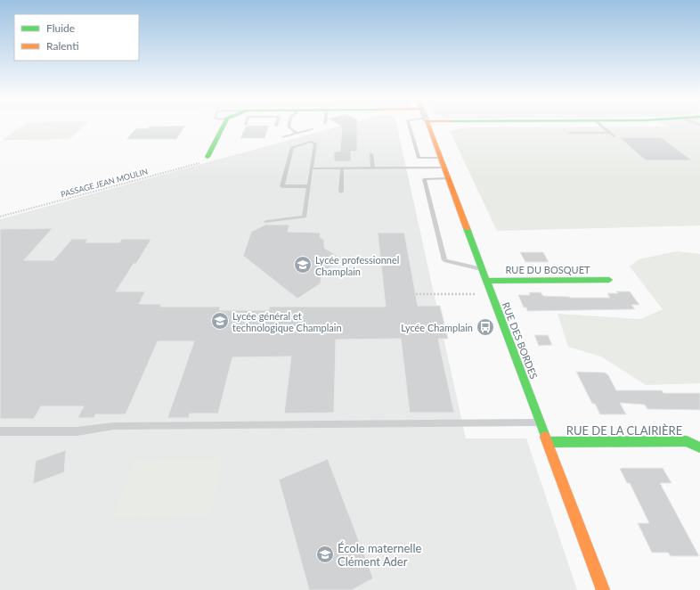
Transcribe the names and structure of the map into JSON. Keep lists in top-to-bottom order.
{
  "streets": {
    "street": ["RUE DU BOSQUET", "RUE DES BORDES", "RUE DE LA CLAIRIÈRE"],
    "path": ["PASSAGE JEAN MOULIN"]
  },
  "crossings": [
    ["RUE DU BOSQUET", "RUE DES BORDES"],
    ["RUE DES BORDES", "RUE DE LA CLAIRIÈRE"]
  ],
  "places": {
    "school or university": ["Lycée professionnel Champlain", "Lycée général et technologique Champlain", "École maternelle Clément Ader"],
    "bus stop": ["Lycée Champlain"]
  },
  "legend": ["Fluide", "Ralenti"]
}
